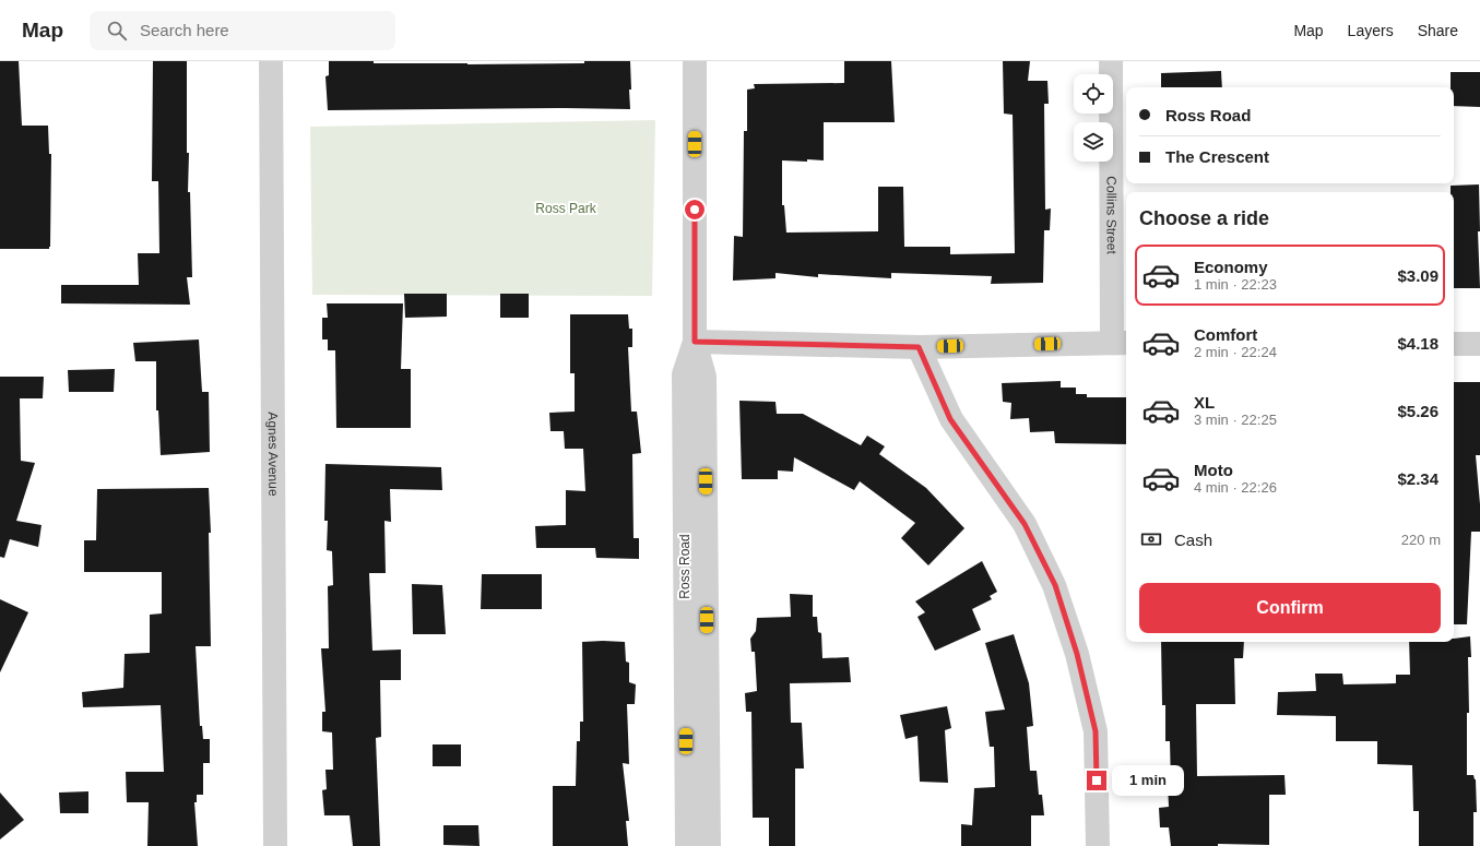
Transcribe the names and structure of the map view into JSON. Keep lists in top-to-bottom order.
{
  "streets": {
    "street": ["Collins Street", "Agnes Avenue", "Ross Road"]
  },
  "parks": ["Ross Park"],
  "page": {
    "header": "Map",
    "search": "Search here",
    "nav": ["Map", "Layers", "Share"],
    "banner": ["Ross Road", "The Crescent"],
    "heading": "Choose a ride",
    "list": [
      {
        "name": "Economy",
        "note": "1 min · 22:23",
        "value": "$3.09"
      },
      {
        "name": "Comfort",
        "note": "2 min · 22:24",
        "value": "$4.18"
      },
      {
        "name": "XL",
        "note": "3 min · 22:25",
        "value": "$5.26"
      },
      {
        "name": "Moto",
        "note": "4 min · 22:26",
        "value": "$2.34"
      }
    ],
    "pay": ["Cash", "220 m"],
    "buttons": "Confirm",
    "bubble": "1 min"
  }
}
